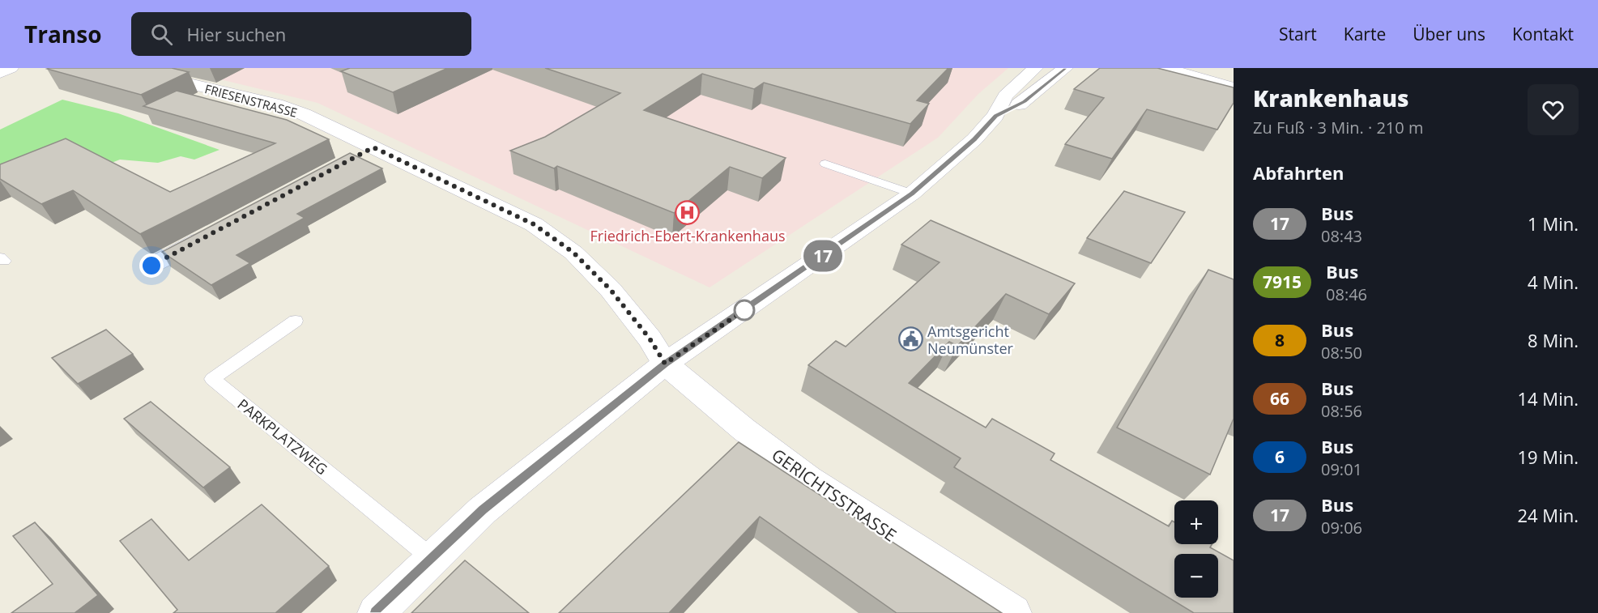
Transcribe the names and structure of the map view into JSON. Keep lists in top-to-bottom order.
{
  "streets": {
    "street": ["FRIESENSTRASSE", "GERICHTSSTRASSE"],
    "lane": ["PARKPLATZWEG"]
  },
  "crossings": [
    ["FRIESENSTRASSE", "GERICHTSSTRASSE"]
  ],
  "places": {
    "hospital": ["Friedrich-Ebert-Krankenhaus"],
    "public building": ["Amtsgericht Neumünster"]
  },
  "lines": ["bus line 17"],
  "page": {
    "header": "Transo",
    "search": "Hier suchen",
    "nav": [
      "Start",
      "Karte",
      "Über uns",
      "Kontakt"
    ],
    "on_map": "17",
    "heading": [
      ["Krankenhaus", "Zu Fuß · 3 Min. · 210 m"],
      "Abfahrten"
    ],
    "list": [
      {
        "mark": "17",
        "name": "Bus",
        "note": "08:43",
        "value": "1 Min."
      },
      {
        "mark": "7915",
        "name": "Bus",
        "note": "08:46",
        "value": "4 Min."
      },
      {
        "mark": "8",
        "name": "Bus",
        "note": "08:50",
        "value": "8 Min."
      },
      {
        "mark": "66",
        "name": "Bus",
        "note": "08:56",
        "value": "14 Min."
      },
      {
        "mark": "6",
        "name": "Bus",
        "note": "09:01",
        "value": "19 Min."
      },
      {
        "mark": "17",
        "name": "Bus",
        "note": "09:06",
        "value": "24 Min."
      }
    ],
    "map_buttons": ["+", "−"]
  }
}
